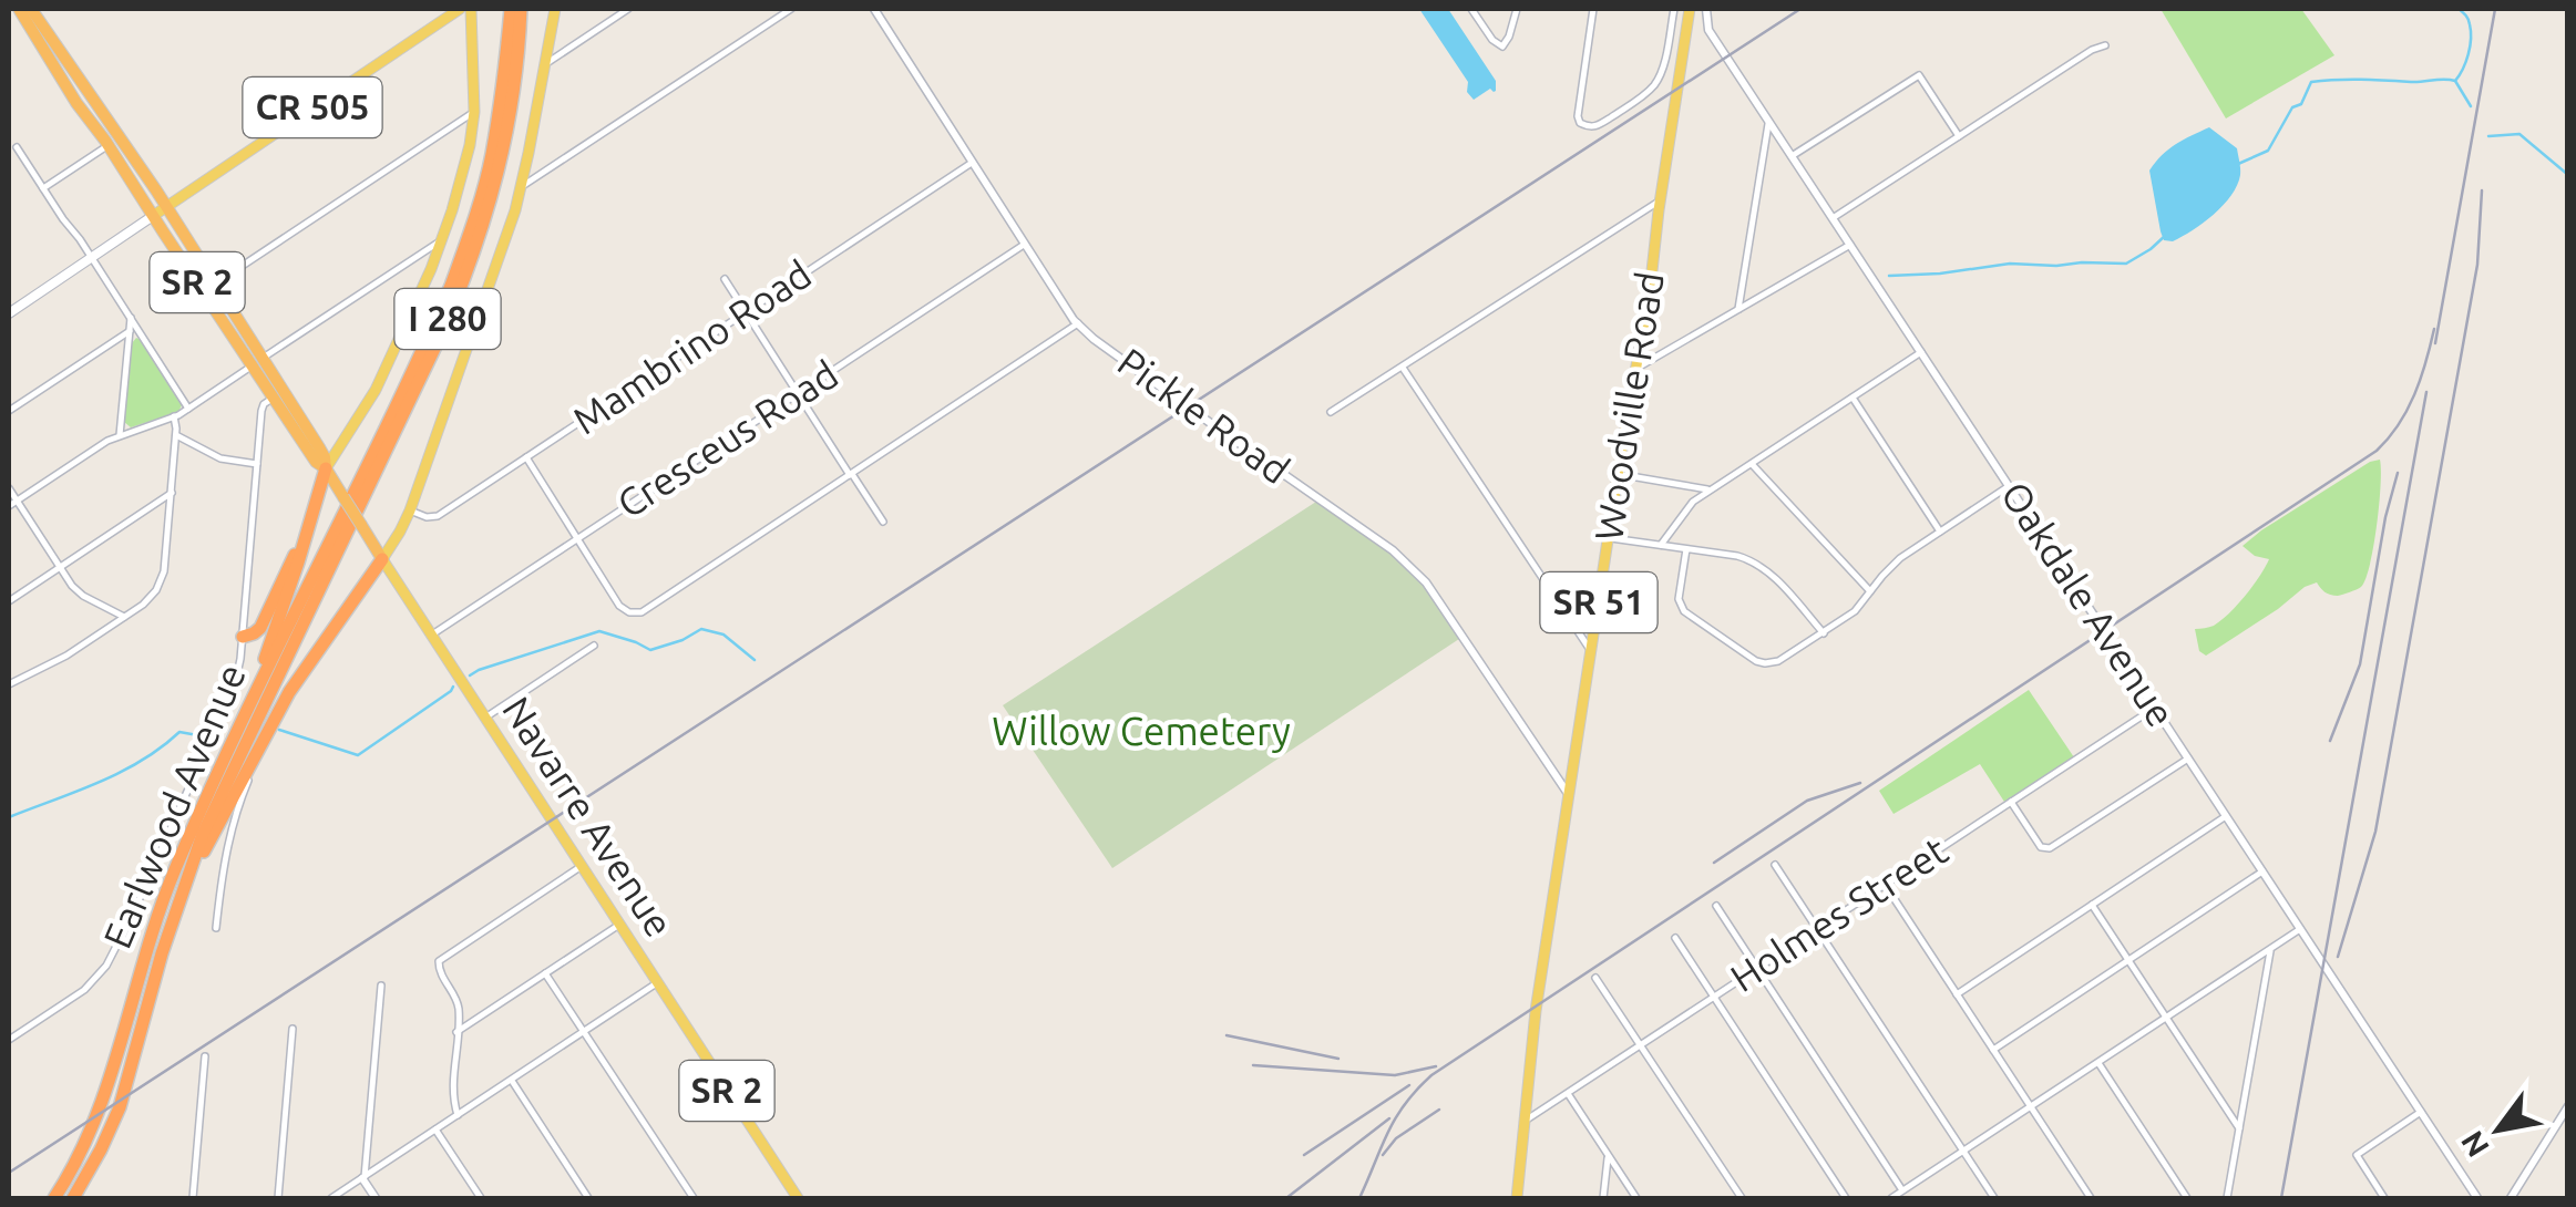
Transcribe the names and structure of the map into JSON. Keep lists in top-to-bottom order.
{
  "streets": {
    "highway": ["SR 2", "I 280", "Navarre Avenue"],
    "main road": ["CR 505", "Woodville Road", "SR 51"],
    "street": [
      "Mambrino Road",
      "Pickle Road",
      "Cresceus Road",
      "Oakdale Avenue",
      "Earlwood Avenue",
      "Holmes Street"
    ]
  },
  "crossings": [
    ["CR 505", "Navarre Avenue"],
    ["Mambrino Road", "Pickle Road"],
    ["Woodville Road", "Pickle Road"],
    ["Woodville Road", "Holmes Street"],
    ["Pickle Road", "Cresceus Road"],
    ["Cresceus Road", "Navarre Avenue"],
    ["Oakdale Avenue", "Holmes Street"],
    ["Earlwood Avenue", "Navarre Avenue"]
  ],
  "parks": ["Willow Cemetery"],
  "north": "bottom left"
}
